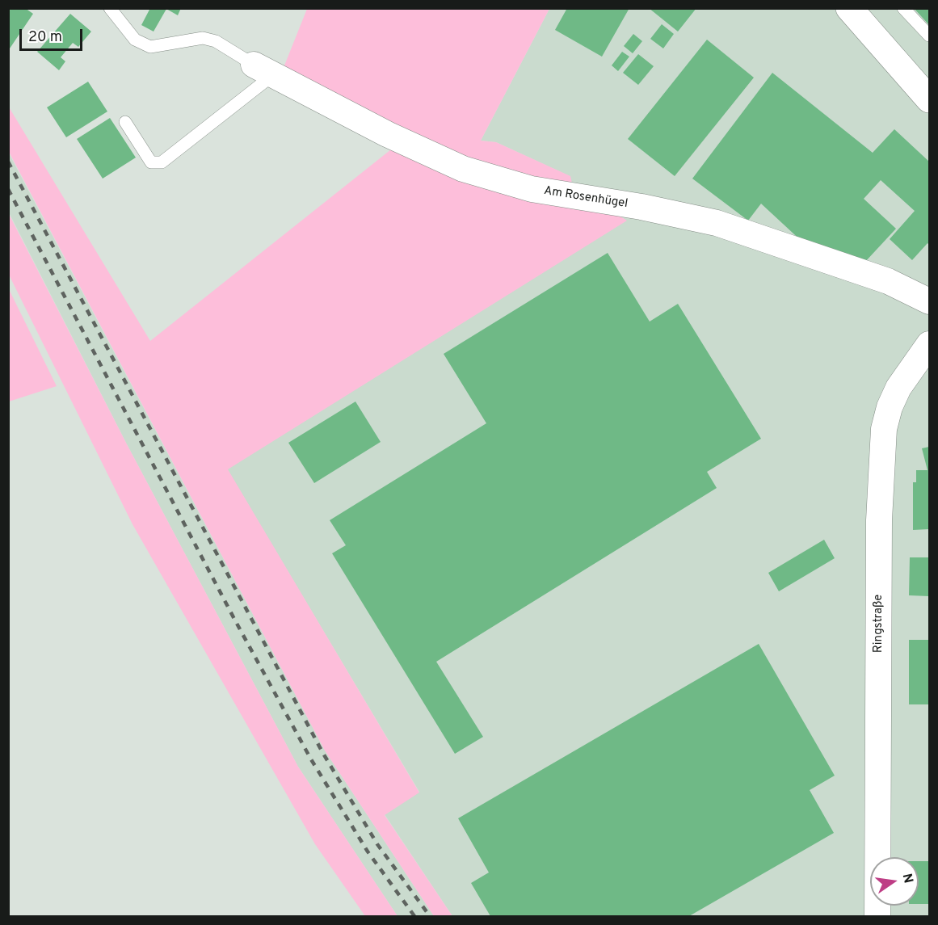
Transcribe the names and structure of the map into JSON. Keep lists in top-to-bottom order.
{
  "streets": {
    "street": ["Am Rosenhügel", "Ringstraße"]
  },
  "scale_bar": "20 m",
  "north": "right"
}
